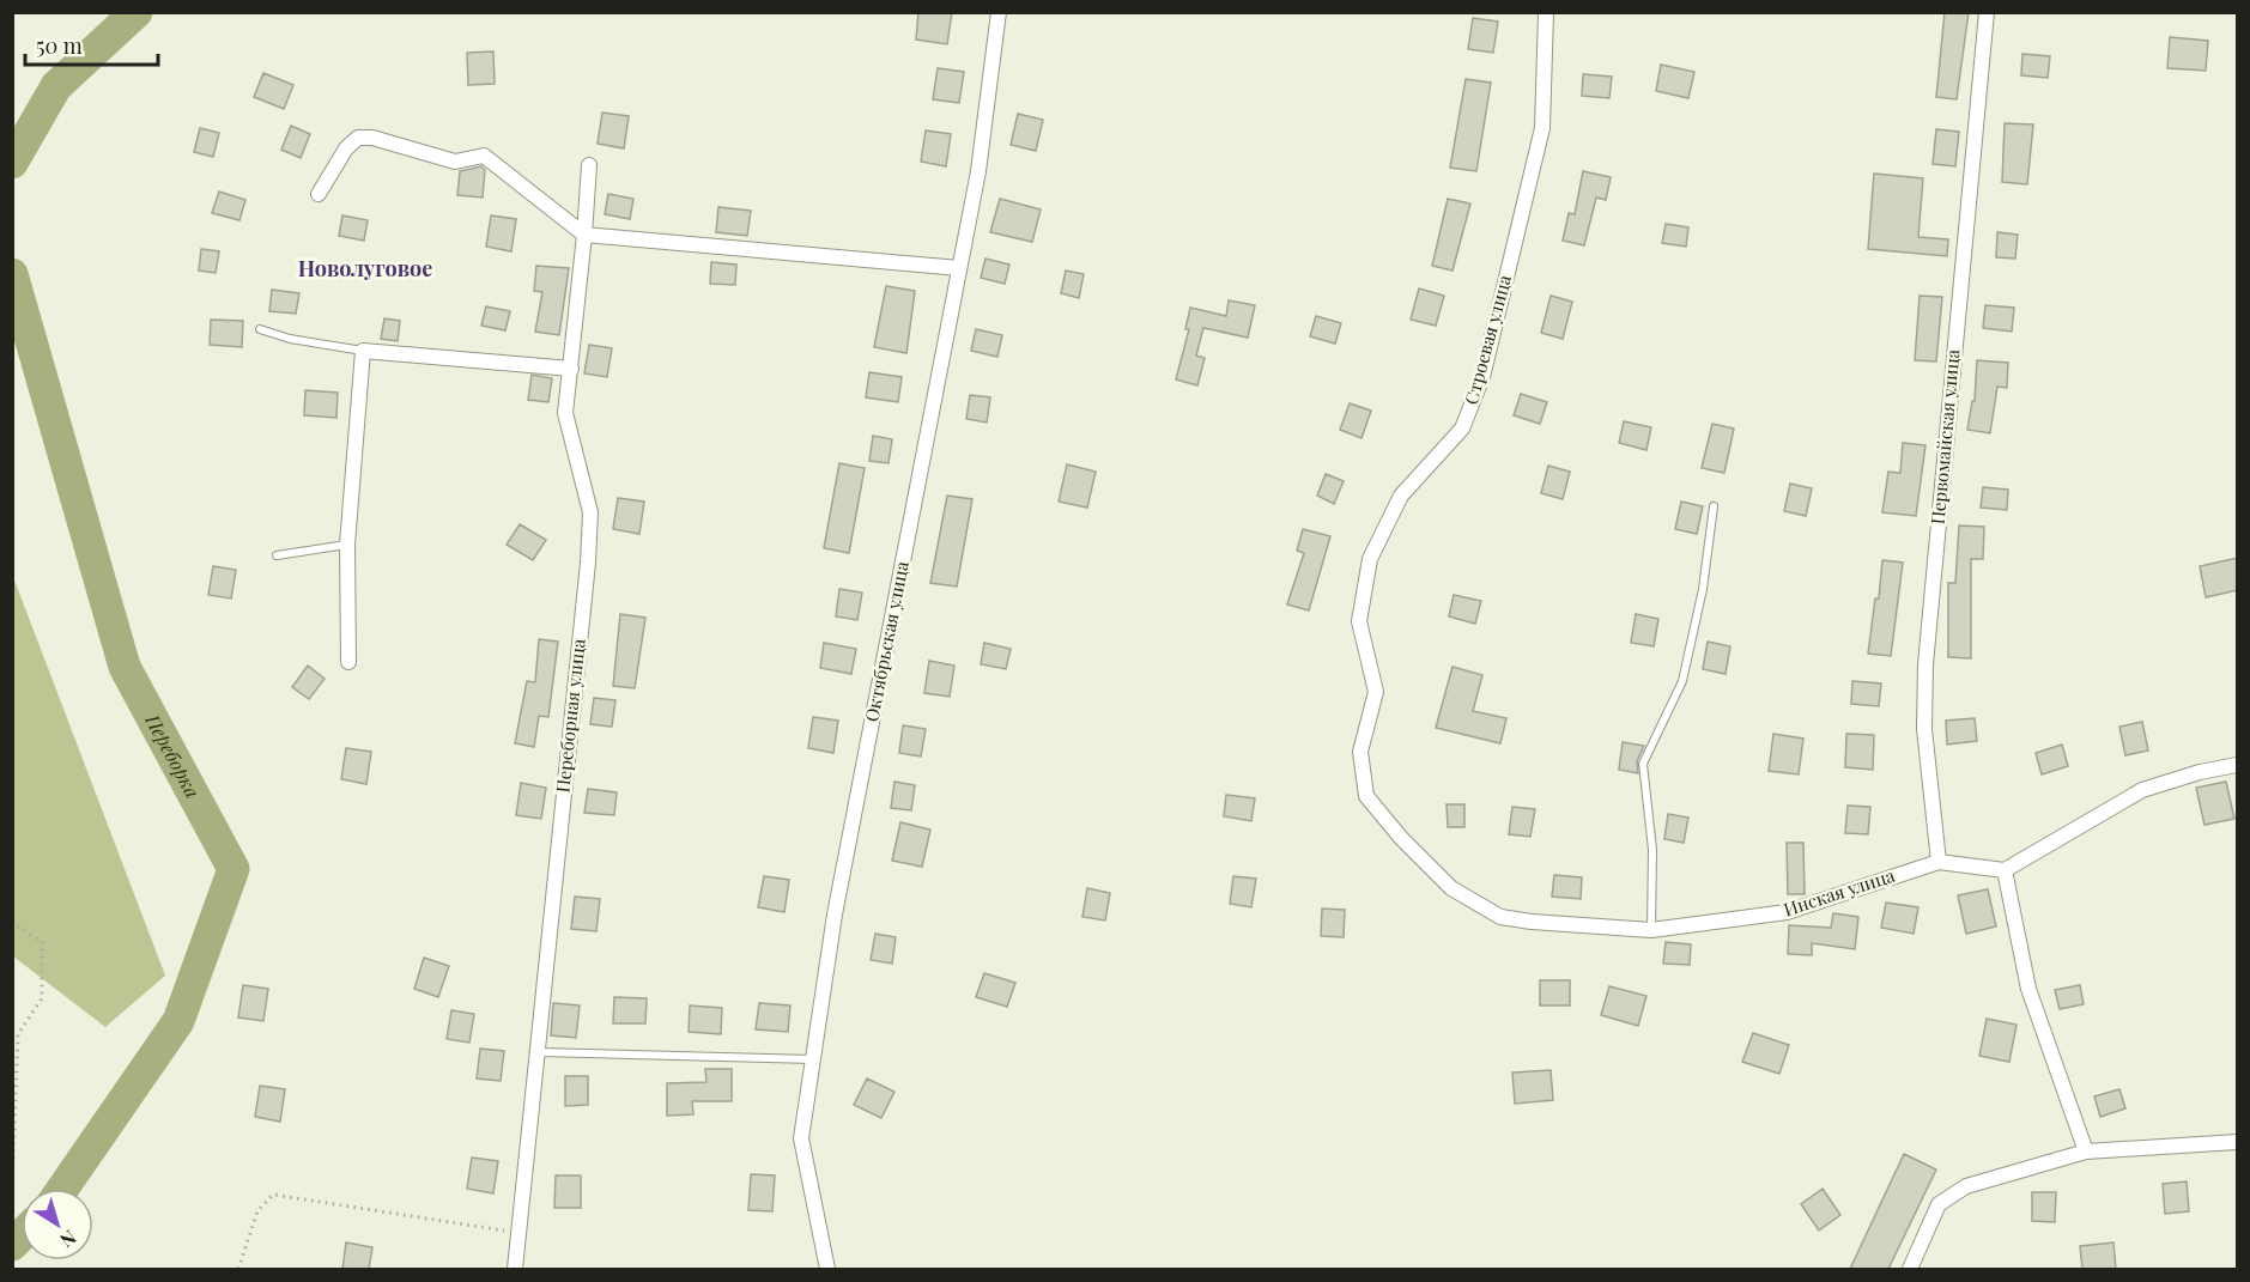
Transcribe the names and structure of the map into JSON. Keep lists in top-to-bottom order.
{
  "streets": {
    "street": [
      "Строевая улица",
      "Первомайская улица",
      "Октябрьская улица",
      "Переборная улица",
      "Инская улица"
    ]
  },
  "crossings": [
    ["Строевая улица", "Инская улица"],
    ["Первомайская улица", "Инская улица"]
  ],
  "districts": ["Новолуговое"],
  "water": ["Переборка"],
  "scale_bar": "50 m",
  "north": "bottom right"
}
